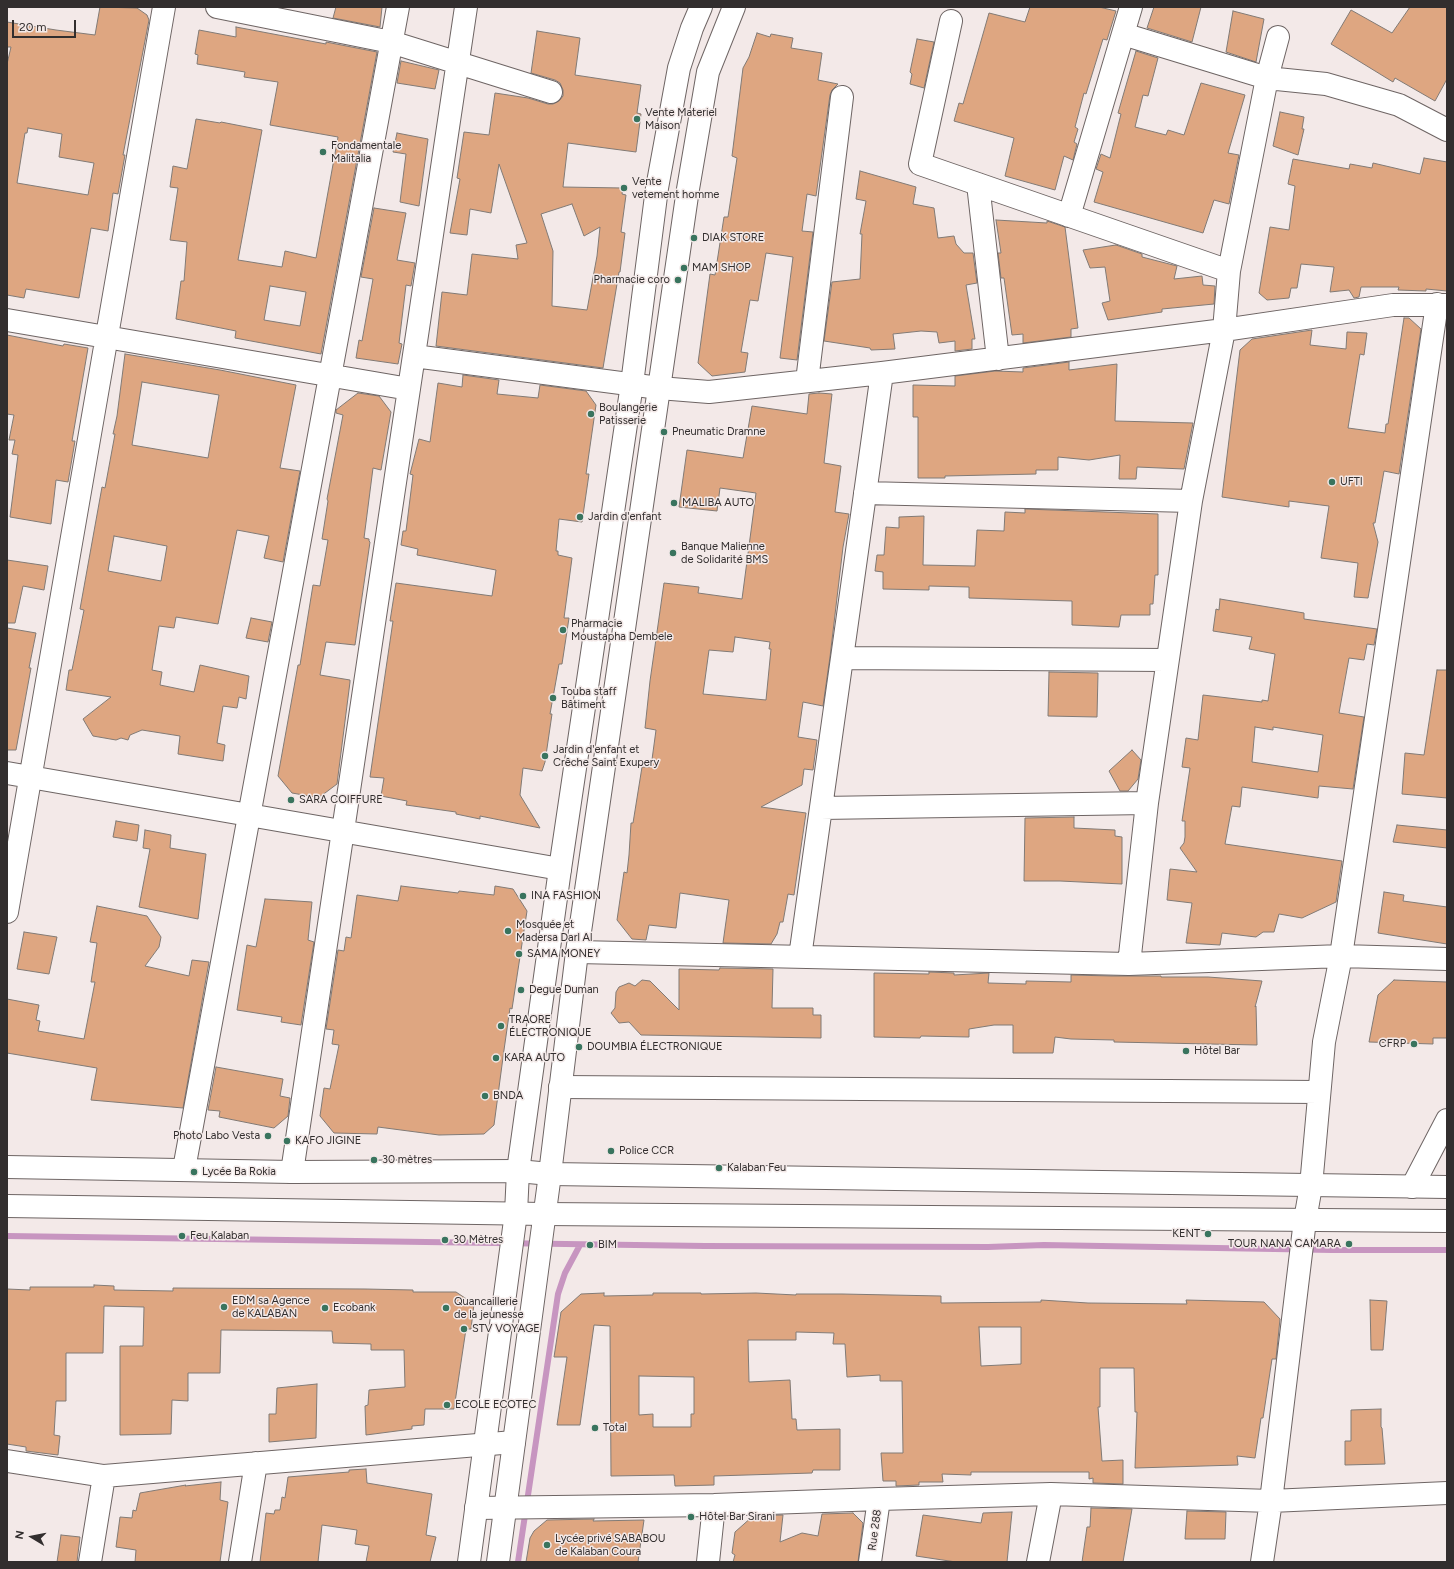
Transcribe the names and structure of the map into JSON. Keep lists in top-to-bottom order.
{
  "streets": {
    "main road": ["Rue 288"]
  },
  "places": [
    "Vente Materiel Maison",
    "Fondamentale Malitalia",
    "Vente vetement homme",
    "DIAK STORE",
    "MAM SHOP",
    "Pharmacie coro",
    "Boulangerie Patisserie",
    "Pneumatic Dramne",
    "UFTI",
    "MALIBA AUTO",
    "Jardin d'enfant",
    "Banque Malienne de Solidarité BMS",
    "Pharmacie Moustapha Dembele",
    "Touba staff Bâtiment",
    "Jardin d'enfant et Crêche Saint Exupery",
    "SARA COIFFURE",
    "INA FASHION",
    "Mosquée et Madersa Darl Al",
    "SAMA MONEY",
    "Degue Duman",
    "TRAORE ÉLECTRONIQUE",
    "CFRP",
    "DOUMBIA ÉLECTRONIQUE",
    "Hôtel Bar",
    "KARA AUTO",
    "BNDA",
    "Photo Labo Vesta",
    "KAFO JIGINE",
    "Police CCR",
    "30 mètres",
    "Kalaban Feu",
    "Lycée Ba Rokia",
    "KENT",
    "Feu Kalaban",
    "30 Mètres",
    "TOUR NANA CAMARA",
    "BIM",
    "EDM sa Agence de KALABAN",
    "Ecobank",
    "Quancaillerie de la jeunesse",
    "STV VOYAGE",
    "ECOLE ECOTEC",
    "Total",
    "Hôtel Bar Sirani",
    "Lycée privé SABABOU de Kalaban Coura"
  ],
  "scale_bar": "20 m",
  "north": "left"
}
